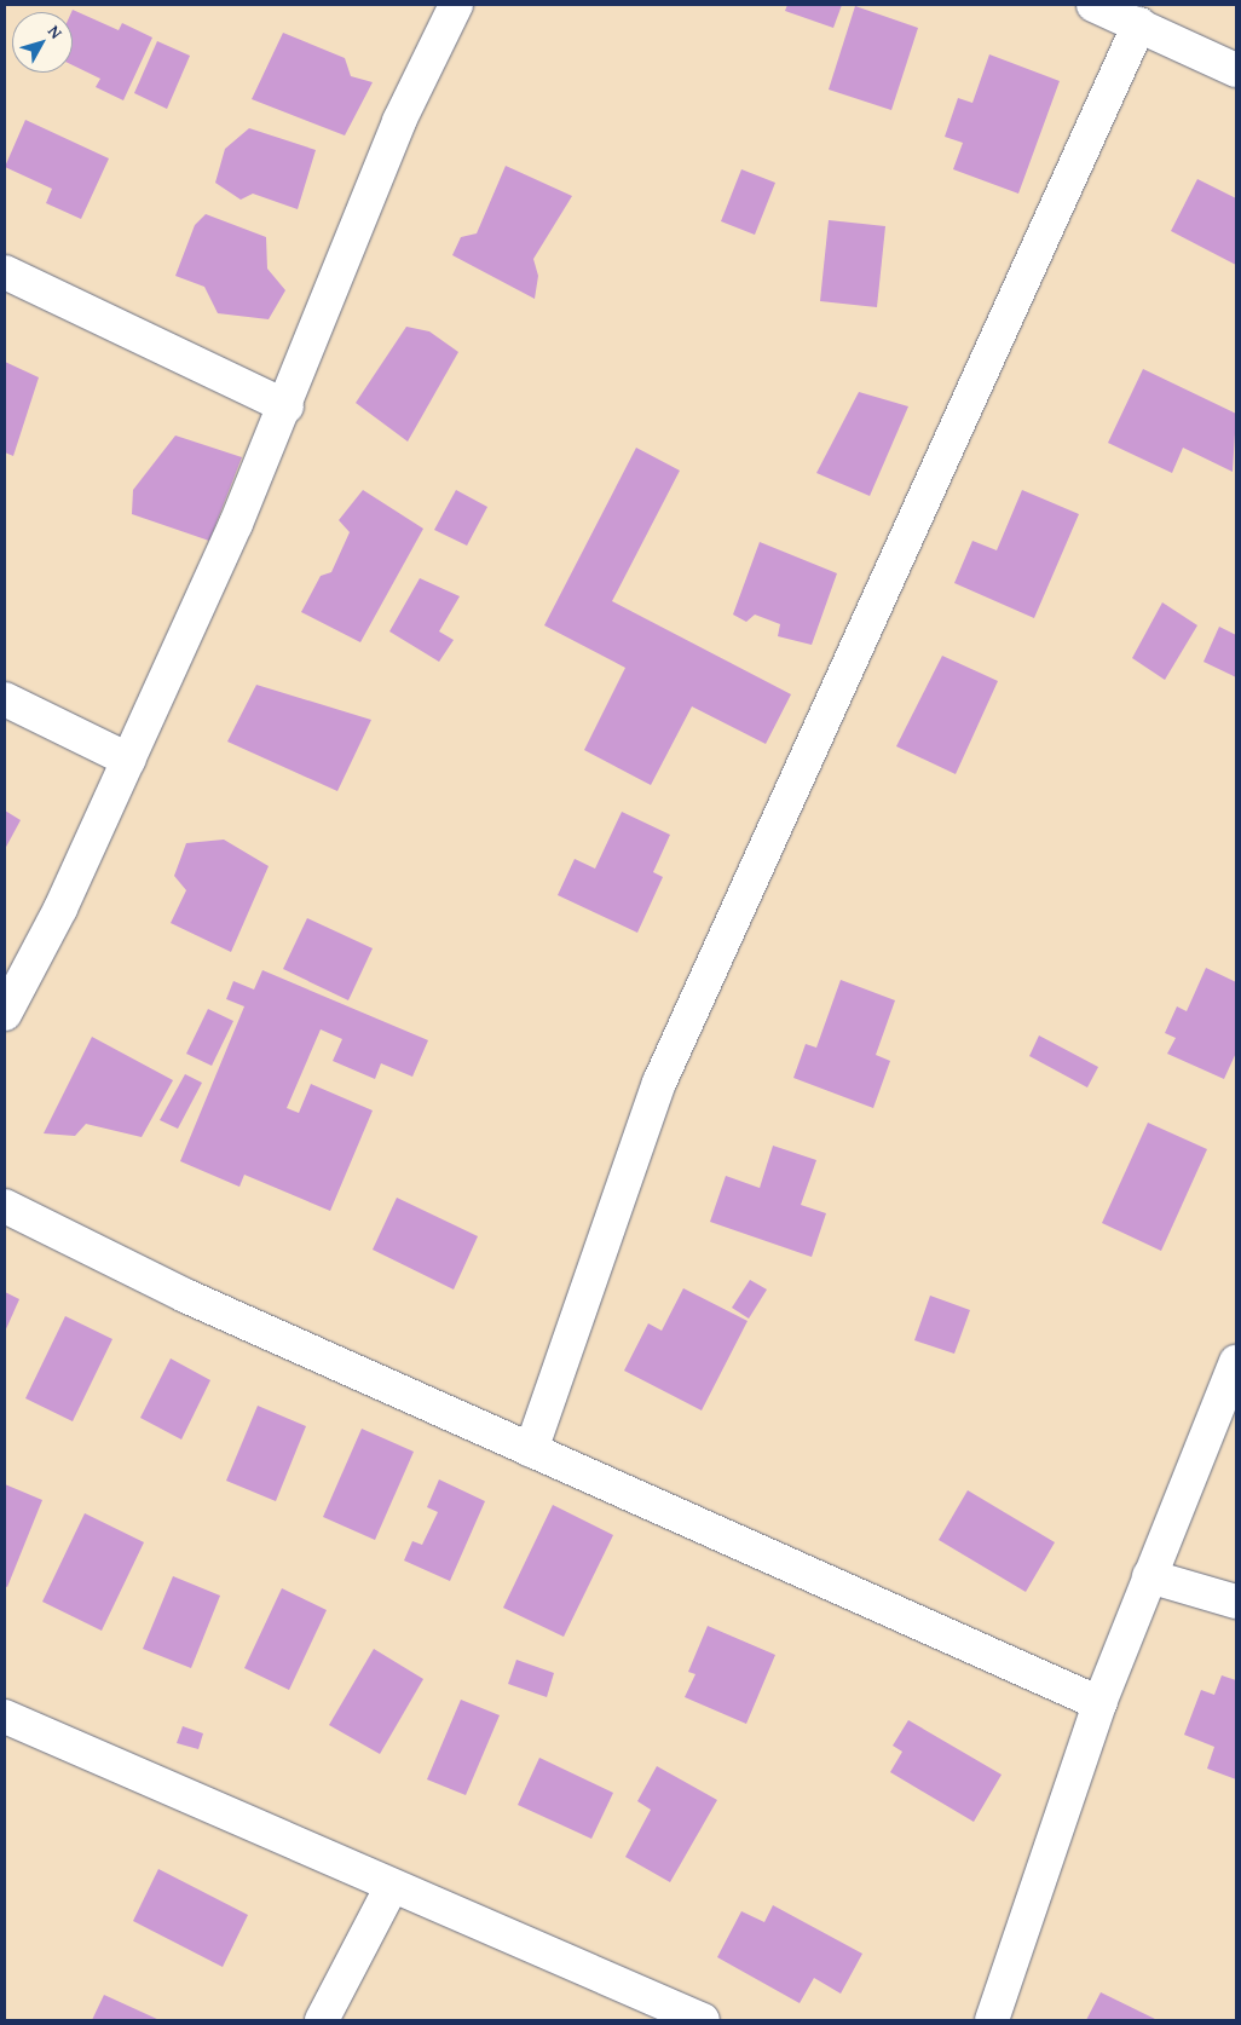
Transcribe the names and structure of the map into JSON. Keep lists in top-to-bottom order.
{
  "north": "top right"
}
